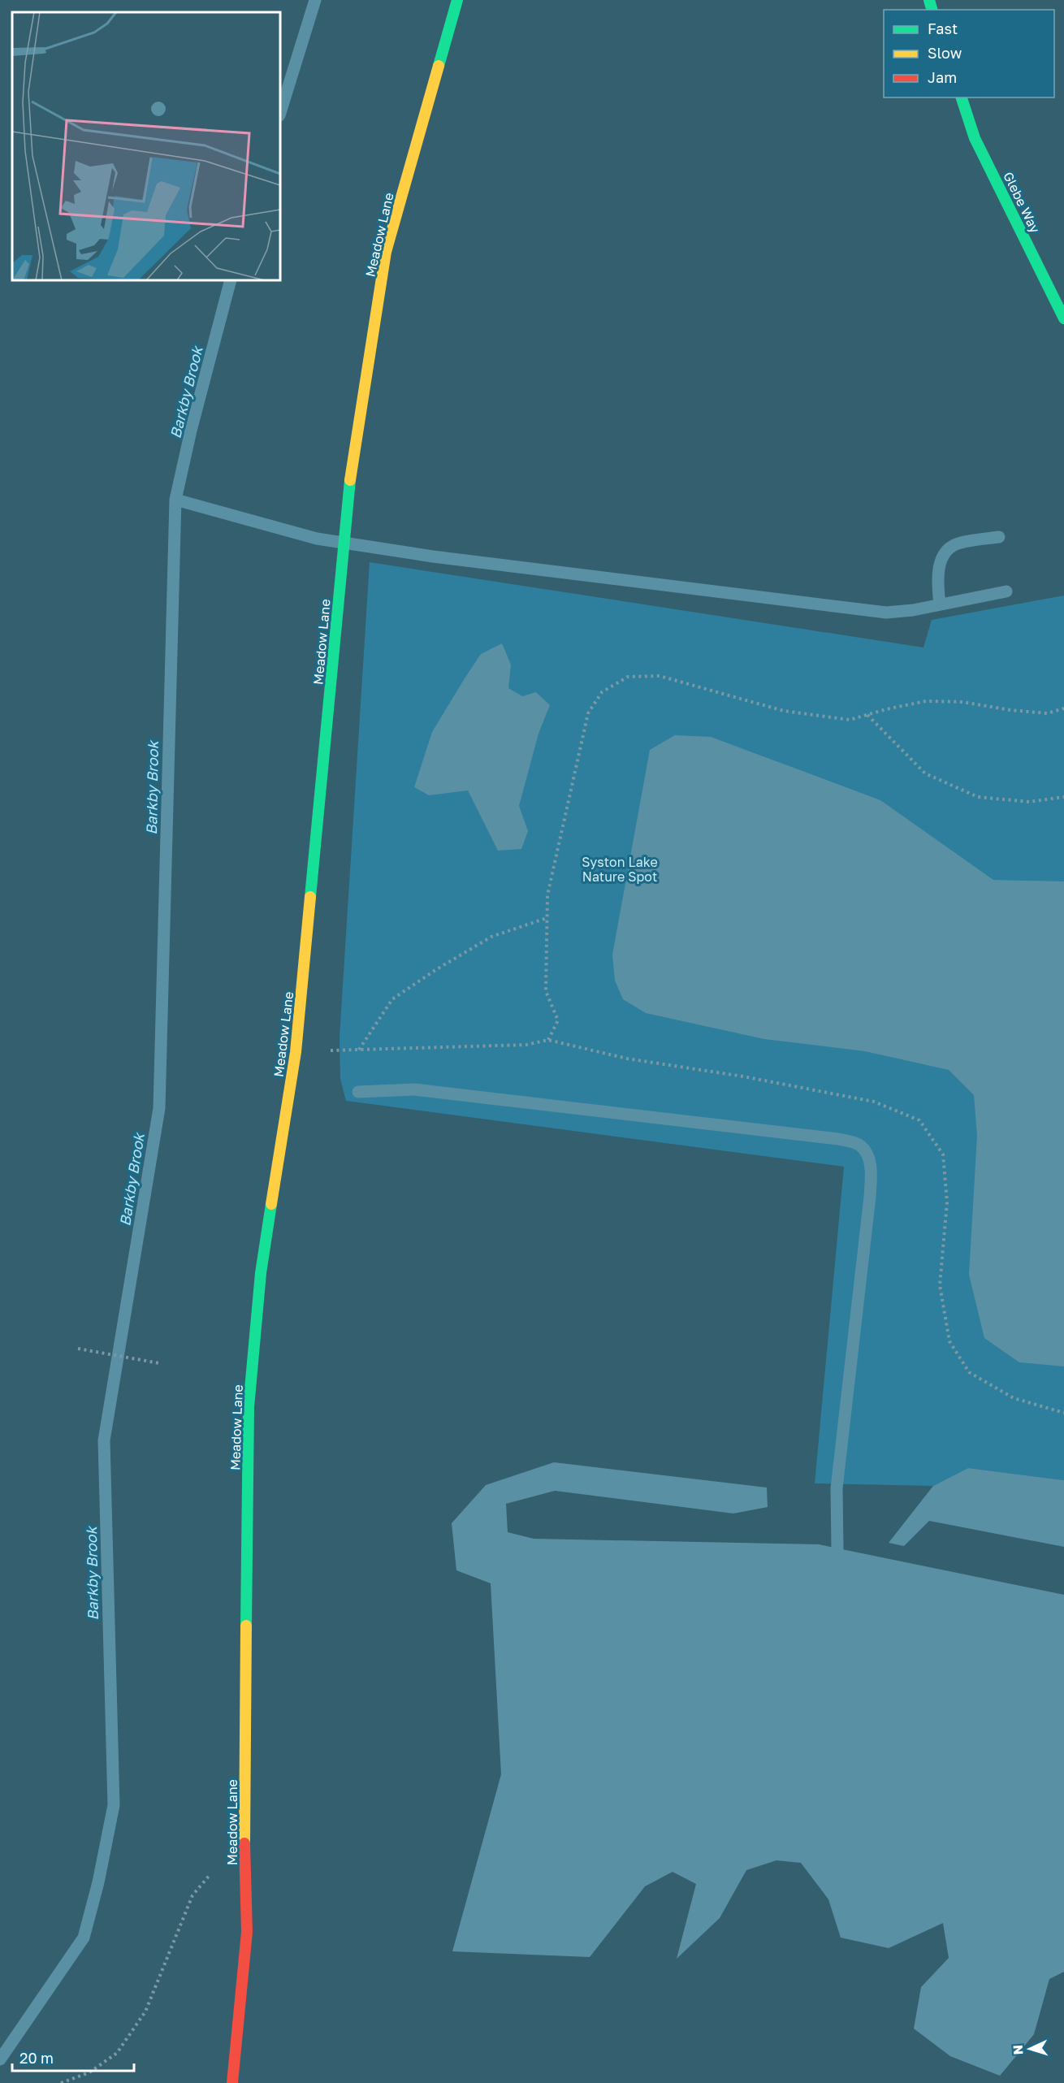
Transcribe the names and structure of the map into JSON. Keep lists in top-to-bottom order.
{
  "streets": {
    "street": ["Glebe Way", "Meadow Lane"]
  },
  "water": ["Barkby Brook"],
  "parks": ["Syston Lake Nature Spot"],
  "legend": ["Fast", "Slow", "Jam"],
  "scale_bar": "20 m",
  "north": "left"
}
